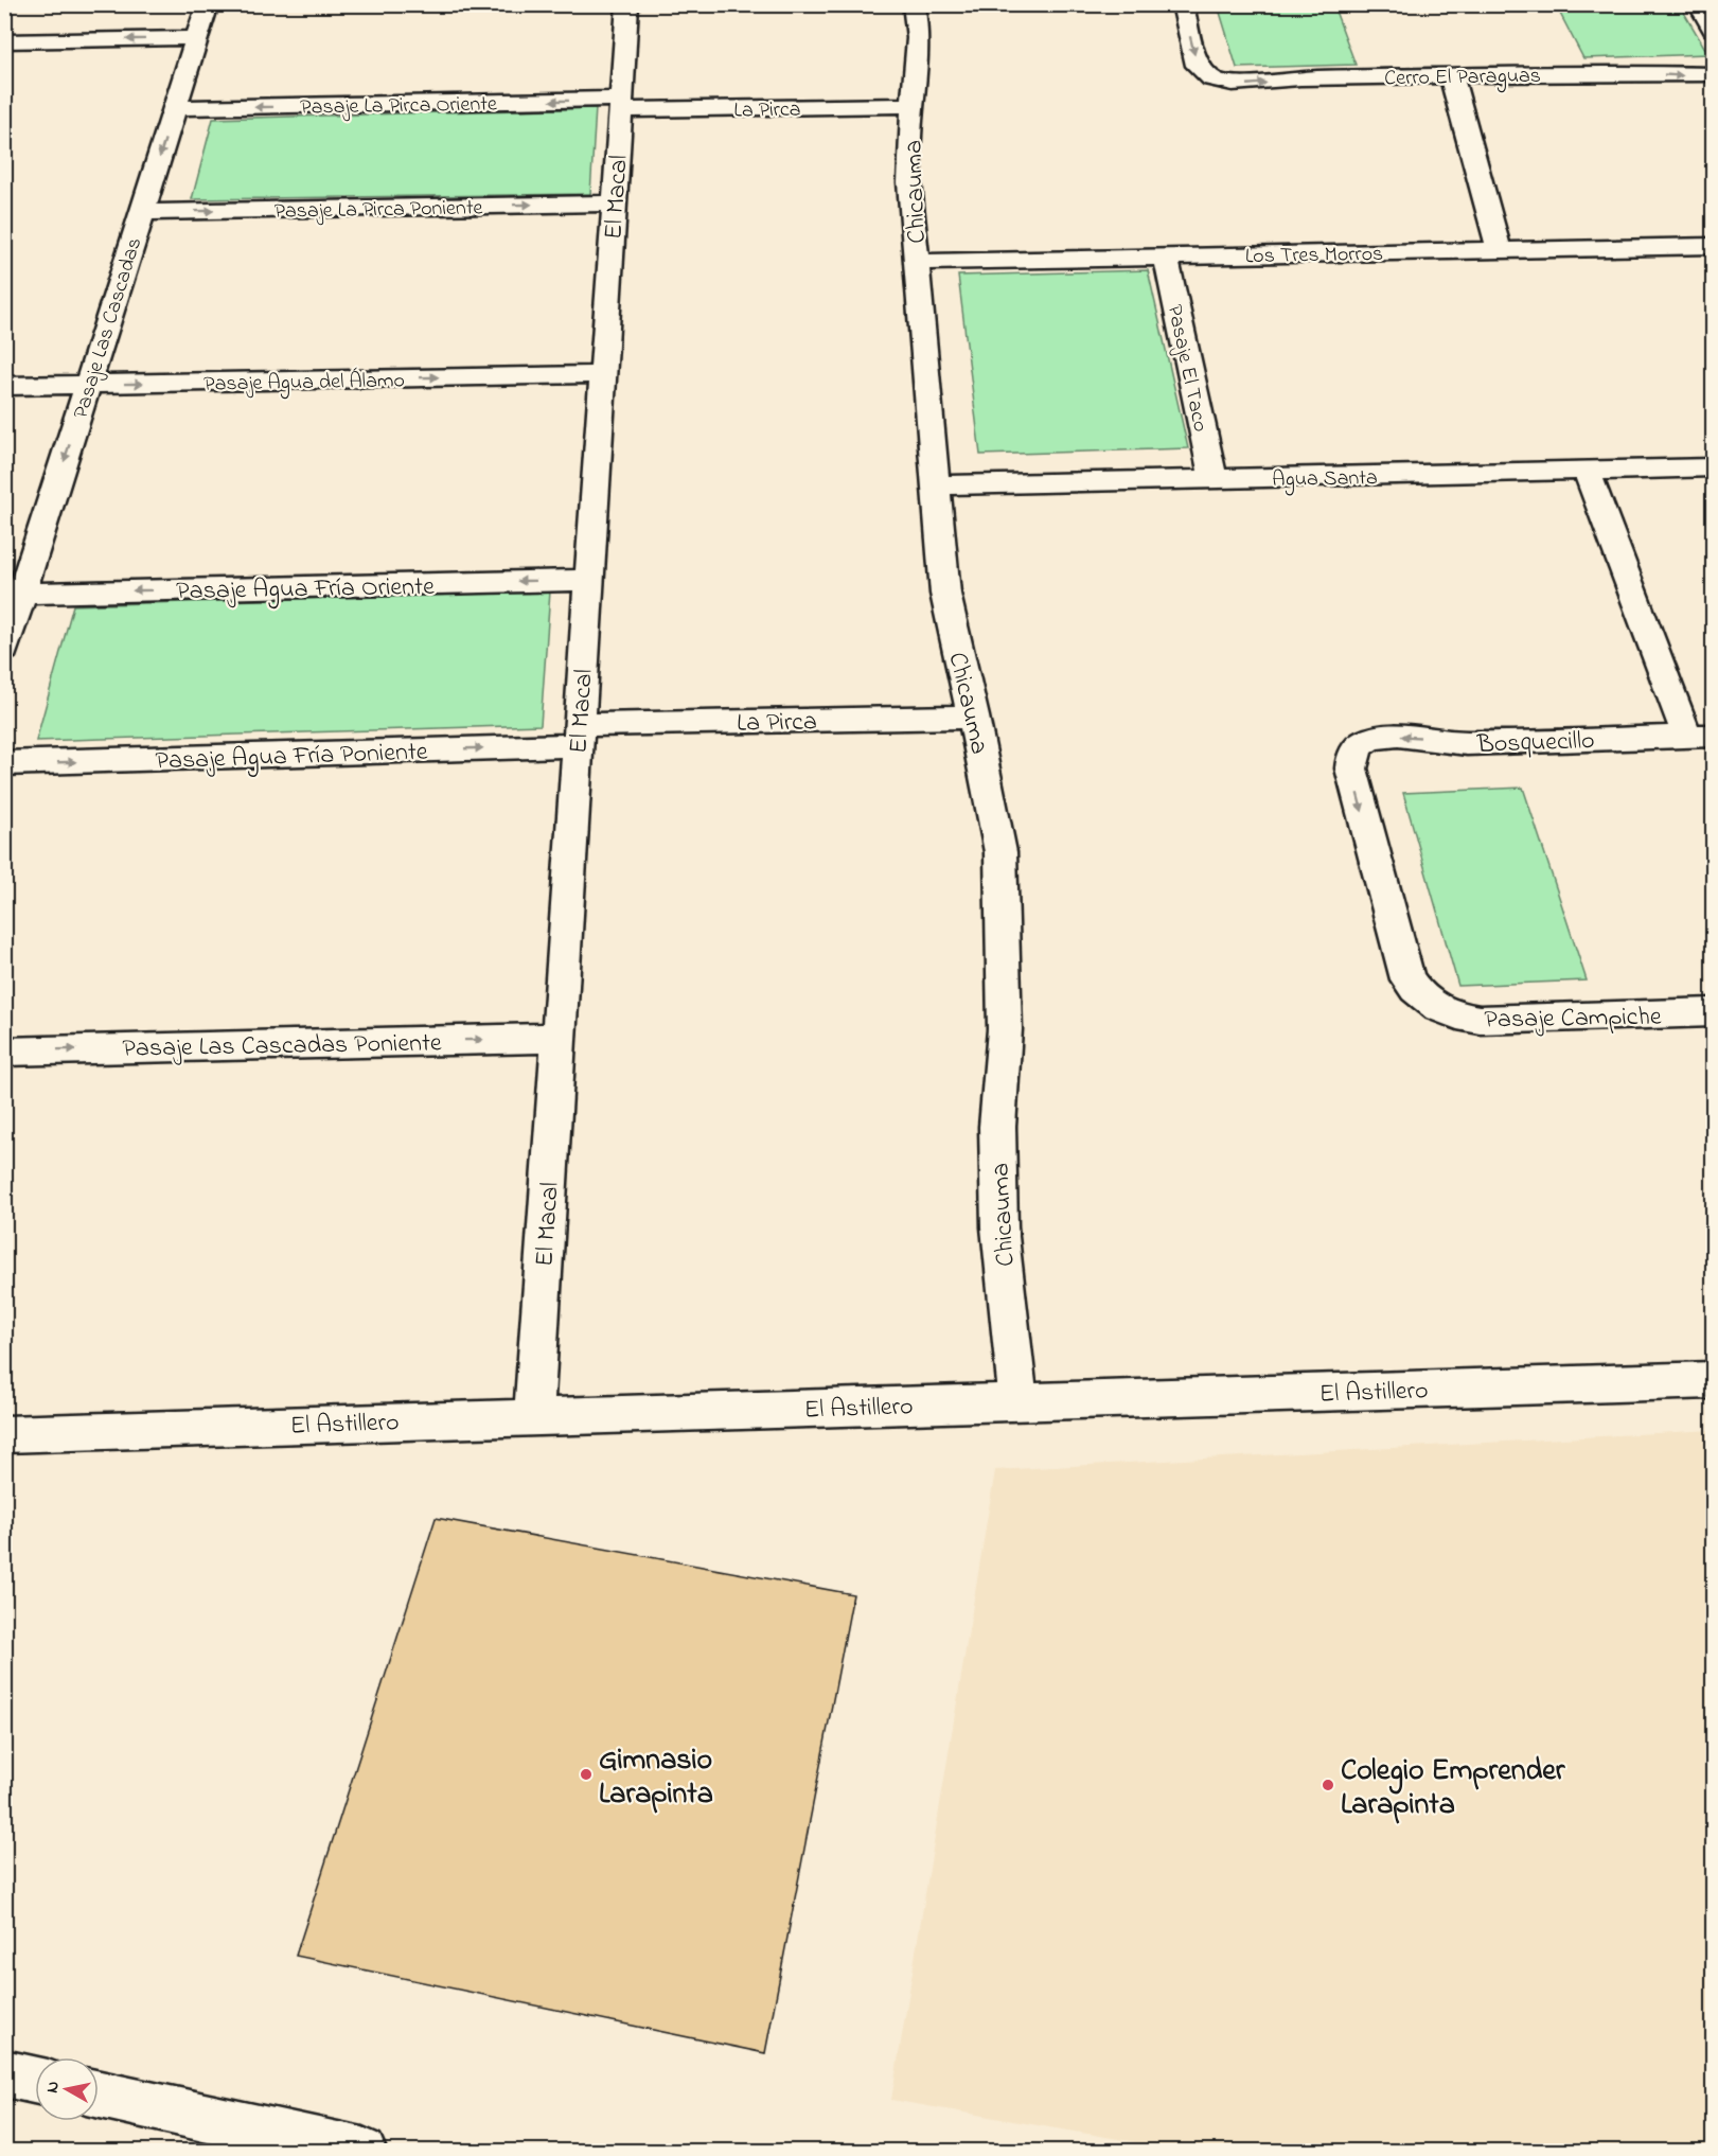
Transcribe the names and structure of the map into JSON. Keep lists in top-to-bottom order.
{
  "streets": {
    "street": [
      "Cerro El Paraguas",
      "Pasaje La Pirca Oriente",
      "La Pirca",
      "Chicauma",
      "El Macal",
      "Pasaje La Pirca Poniente",
      "Los Tres Morros",
      "Pasaje Las Cascadas",
      "Pasaje El Taco",
      "Pasaje Agua del Álamo",
      "Agua Santa",
      "Pasaje Agua Fría Oriente",
      "Bosquecillo",
      "Pasaje Agua Fría Poniente",
      "Pasaje Campiche",
      "Pasaje Las Cascadas Poniente",
      "El Astillero"
    ]
  },
  "crossings": [
    ["Pasaje La Pirca Oriente", "La Pirca"],
    ["Pasaje La Pirca Oriente", "El Macal"],
    ["Pasaje La Pirca Oriente", "Pasaje Las Cascadas"],
    ["La Pirca", "Chicauma"],
    ["La Pirca", "El Macal"],
    ["La Pirca", "Pasaje Agua Fría Poniente"],
    ["Chicauma", "Los Tres Morros"],
    ["Chicauma", "Agua Santa"],
    ["Chicauma", "El Astillero"],
    ["El Macal", "Pasaje La Pirca Poniente"],
    ["El Macal", "Pasaje Agua del Álamo"],
    ["El Macal", "Pasaje Agua Fría Oriente"],
    ["El Macal", "Pasaje Agua Fría Poniente"],
    ["El Macal", "Pasaje Las Cascadas Poniente"],
    ["El Macal", "El Astillero"],
    ["Pasaje La Pirca Poniente", "Pasaje Las Cascadas"],
    ["Los Tres Morros", "Pasaje El Taco"],
    ["Pasaje Las Cascadas", "Pasaje Agua del Álamo"],
    ["Pasaje Las Cascadas", "Pasaje Agua Fría Oriente"],
    ["Pasaje El Taco", "Agua Santa"],
    ["Bosquecillo", "Pasaje Campiche"]
  ],
  "one_way": [
    "Cerro El Paraguas",
    "Pasaje La Pirca Oriente",
    "Pasaje La Pirca Poniente",
    "Pasaje Las Cascadas",
    "Pasaje Agua del Álamo",
    "Pasaje Agua Fría Oriente",
    "Pasaje Agua Fría Poniente",
    "Pasaje Las Cascadas Poniente"
  ],
  "places": ["Gimnasio Larapinta", "Colegio Emprender Larapinta"],
  "north": "left"
}
